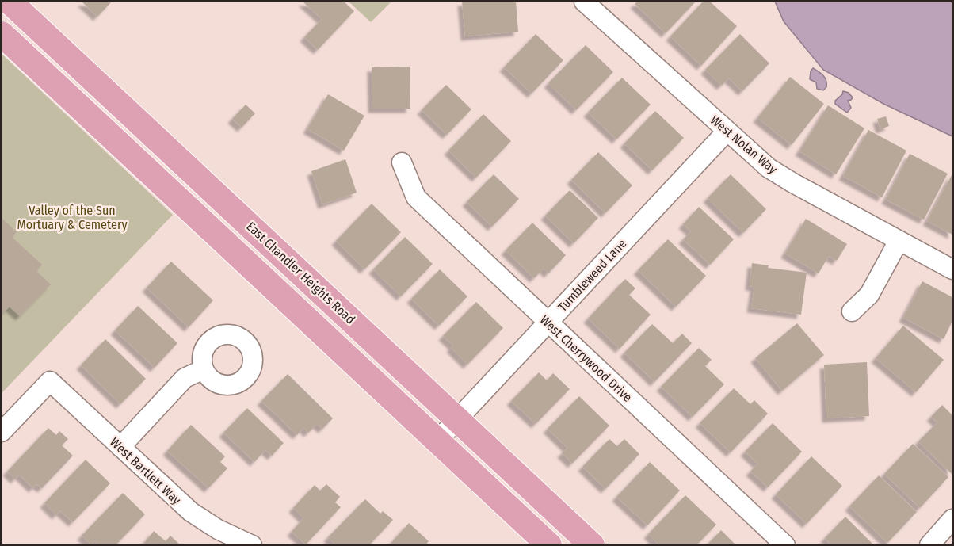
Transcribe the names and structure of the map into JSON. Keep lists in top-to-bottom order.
{
  "streets": {
    "main road": ["East Chandler Heights Road"],
    "street": [
      "West Nolan Way",
      "Tumbleweed Lane",
      "West Cherrywood Drive",
      "West Bartlett Way"
    ]
  },
  "crossings": [
    ["West Nolan Way", "Tumbleweed Lane"],
    ["East Chandler Heights Road", "Tumbleweed Lane"],
    ["Tumbleweed Lane", "West Cherrywood Drive"]
  ],
  "parks": ["Valley of the Sun Mortuary & Cemetery"]
}
